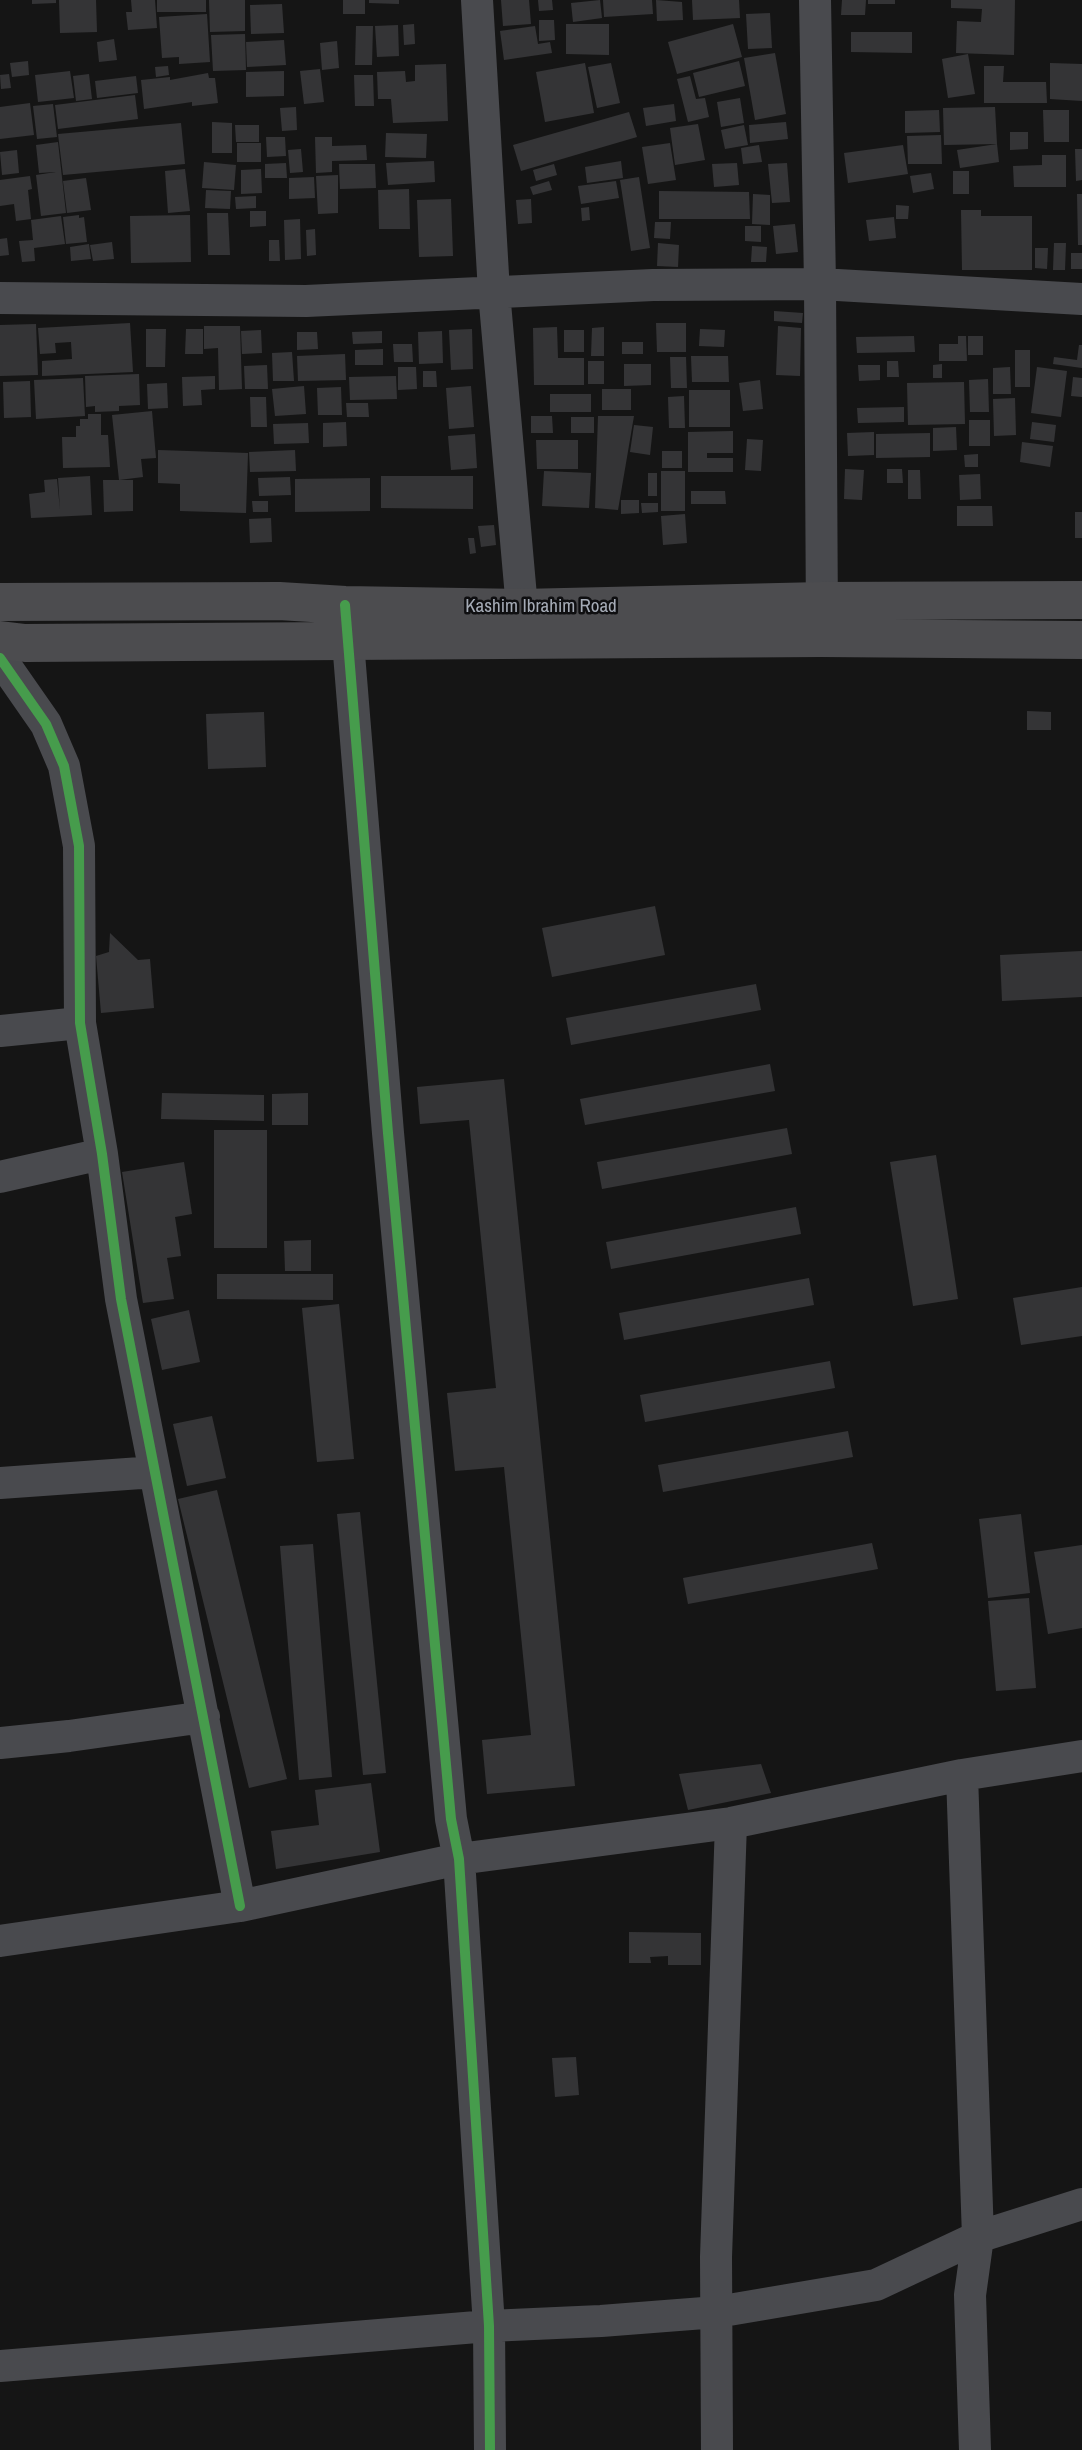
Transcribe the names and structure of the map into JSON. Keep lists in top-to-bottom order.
{
  "streets": {
    "highway": ["Kashim Ibrahim Road"]
  }
}
